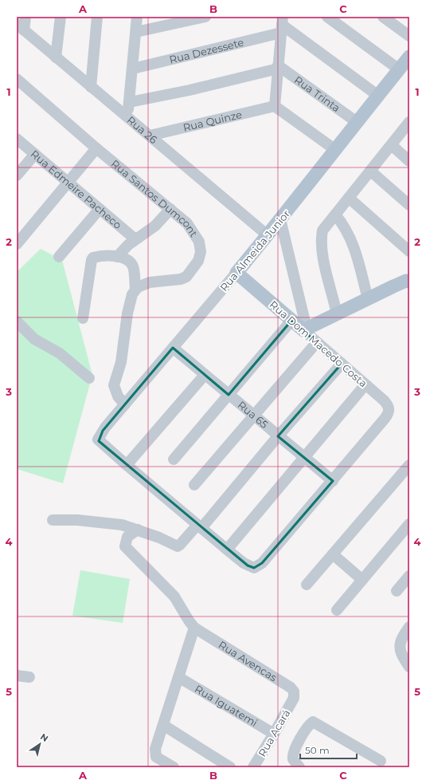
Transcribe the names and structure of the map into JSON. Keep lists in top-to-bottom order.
{
  "streets": {
    "main road": ["Rua Almeida Junior", "Rua Dom Macedo Costa"],
    "street": [
      "Rua Dezessete",
      "Rua Trinta",
      "Rua Quinze",
      "Rua 26",
      "Rua Edmeire Pacheco",
      "Rua Santos Dumcont",
      "Rua 65",
      "Rua Avencas",
      "Rua Iguatemi",
      "Rua Acará"
    ]
  },
  "crossings": [
    ["Rua Trinta", "Rua Almeida Junior"],
    ["Rua Quinze", "Rua 26"],
    ["Rua 26", "Rua Almeida Junior"],
    ["Rua Almeida Junior", "Rua Dom Macedo Costa"],
    ["Rua Almeida Junior", "Rua 65"],
    ["Rua Dom Macedo Costa", "Rua 65"],
    ["Rua Avencas", "Rua Acará"],
    ["Rua Iguatemi", "Rua Acará"]
  ],
  "scale_bar": "50 m",
  "north": "top right",
  "grid": {
    "columns": ["A", "B", "C"],
    "rows": [
      "1",
      "2",
      "3",
      "4",
      "5"
    ]
  }
}
